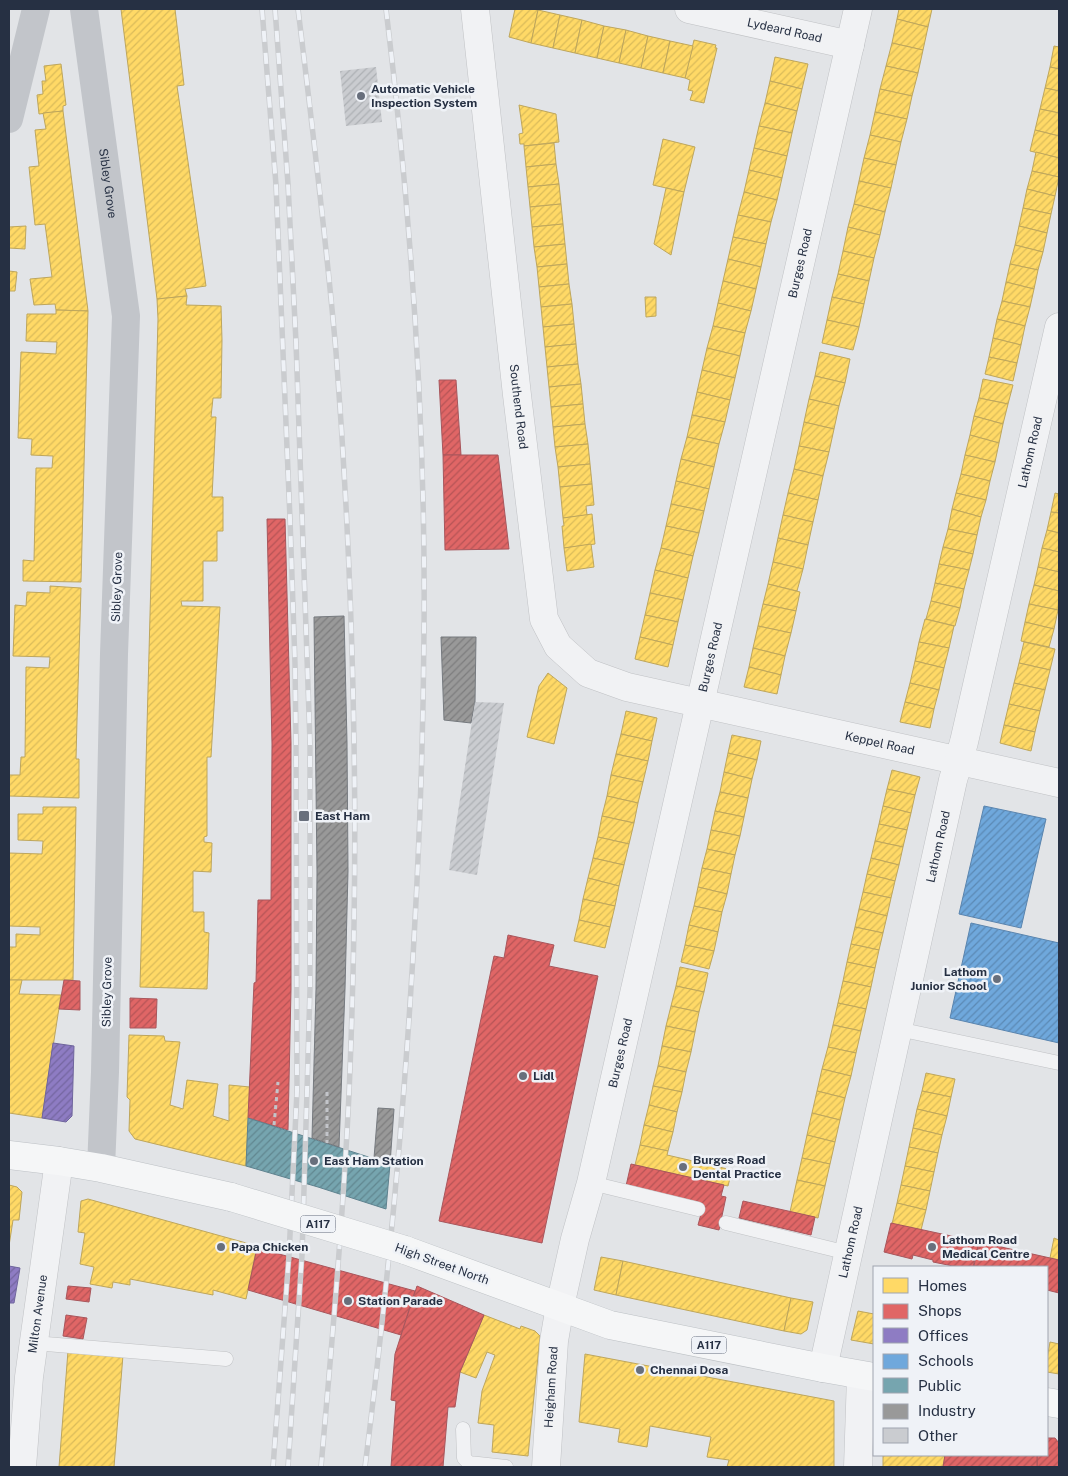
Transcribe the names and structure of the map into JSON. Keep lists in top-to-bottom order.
{
  "streets": {
    "main road": ["Sibley Grove", "A117", "High Street North"],
    "street": [
      "Lydeard Road",
      "Burges Road",
      "Southend Road",
      "Lathom Road",
      "Keppel Road",
      "Milton Avenue",
      "Heigham Road"
    ]
  },
  "crossings": [
    ["Lydeard Road", "Burges Road"],
    ["Sibley Grove", "High Street North"],
    ["Burges Road", "Southend Road"],
    ["Burges Road", "Keppel Road"],
    ["Burges Road", "High Street North"],
    ["Burges Road", "Heigham Road"],
    ["Southend Road", "Keppel Road"],
    ["Lathom Road", "Keppel Road"],
    ["Lathom Road", "High Street North"],
    ["High Street North", "Milton Avenue"],
    ["High Street North", "Heigham Road"]
  ],
  "places": {
    "other": [
      "Automatic Vehicle Inspection System",
      "Lathom Junior School",
      "Lidl",
      "East Ham Station",
      "Burges Road Dental Practice",
      "Papa Chicken",
      "Lathom Road Medical Centre",
      "Station Parade",
      "Chennai Dosa"
    ],
    "transit": ["East Ham"]
  },
  "legend": [
    "Homes",
    "Shops",
    "Offices",
    "Schools",
    "Public",
    "Industry",
    "Other"
  ]
}
